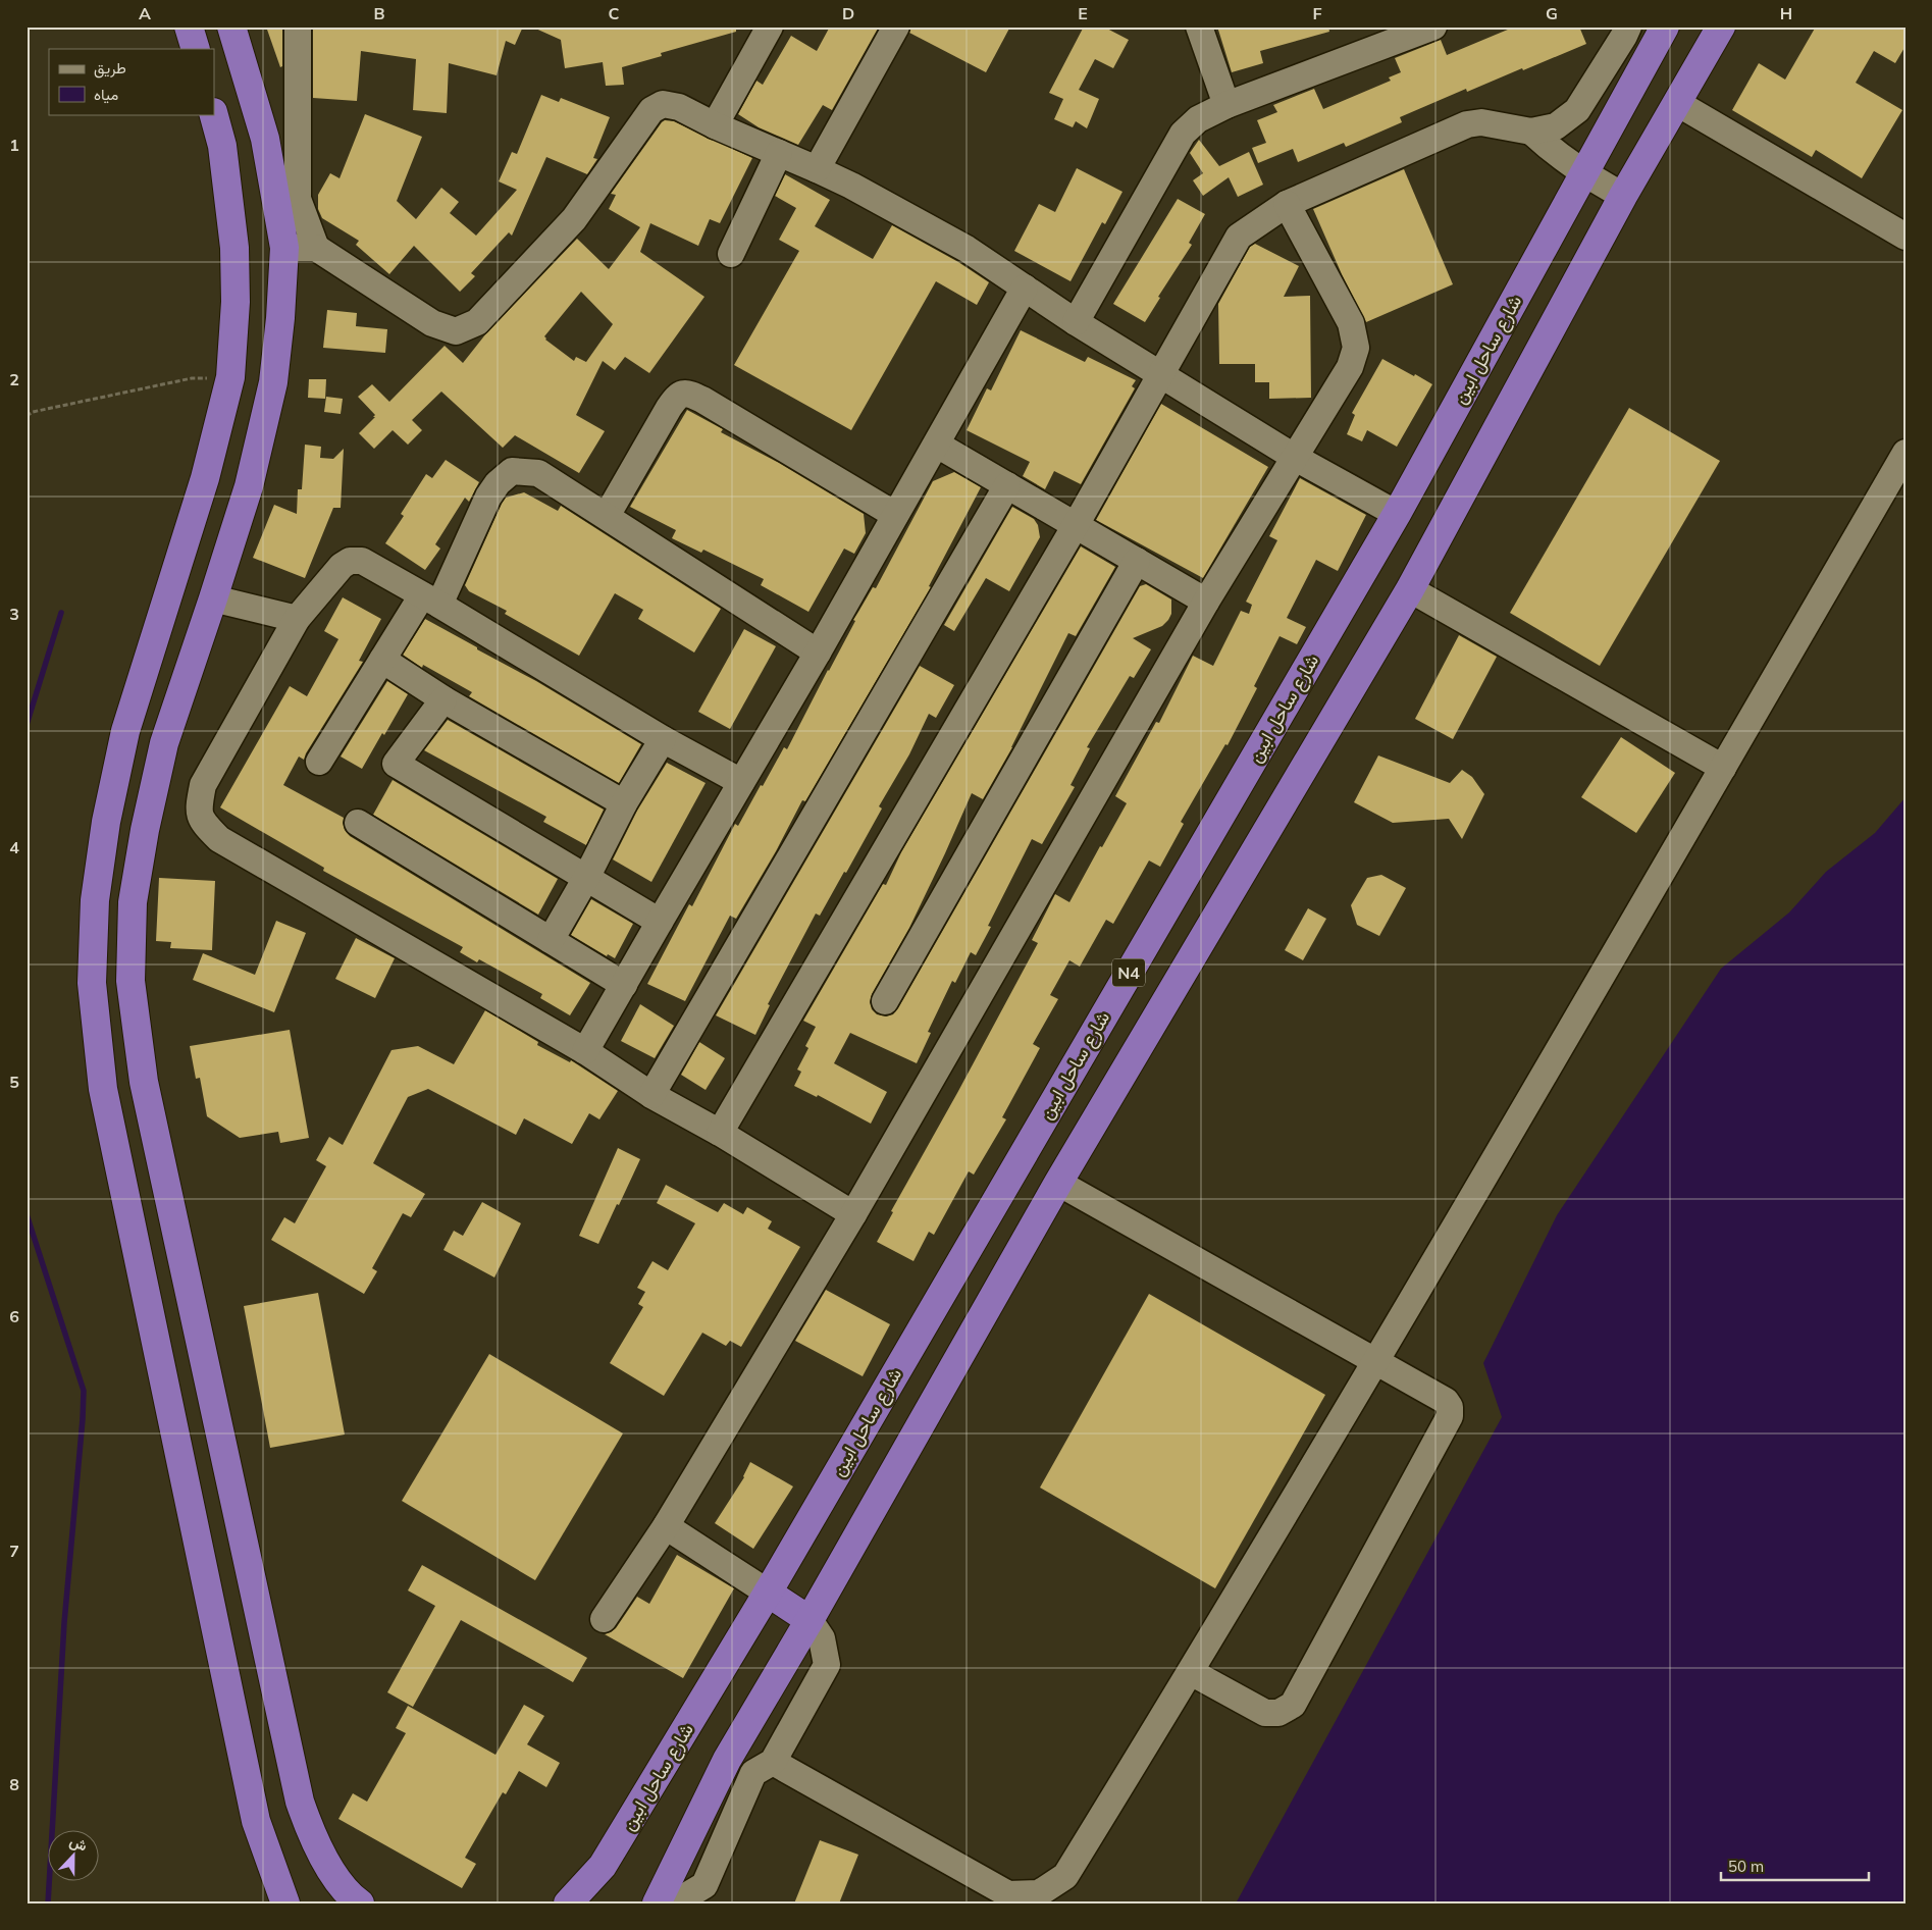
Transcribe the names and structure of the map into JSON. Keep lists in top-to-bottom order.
{
  "streets": {
    "highway": ["شارع ساحل ابين", "N4"]
  },
  "legend": ["طريق", "مياه"],
  "scale_bar": "50 m",
  "north": "top",
  "grid": {
    "columns": [
      "A",
      "B",
      "C",
      "D",
      "E",
      "F",
      "G",
      "H"
    ],
    "rows": [
      "1",
      "2",
      "3",
      "4",
      "5",
      "6",
      "7",
      "8"
    ]
  }
}
